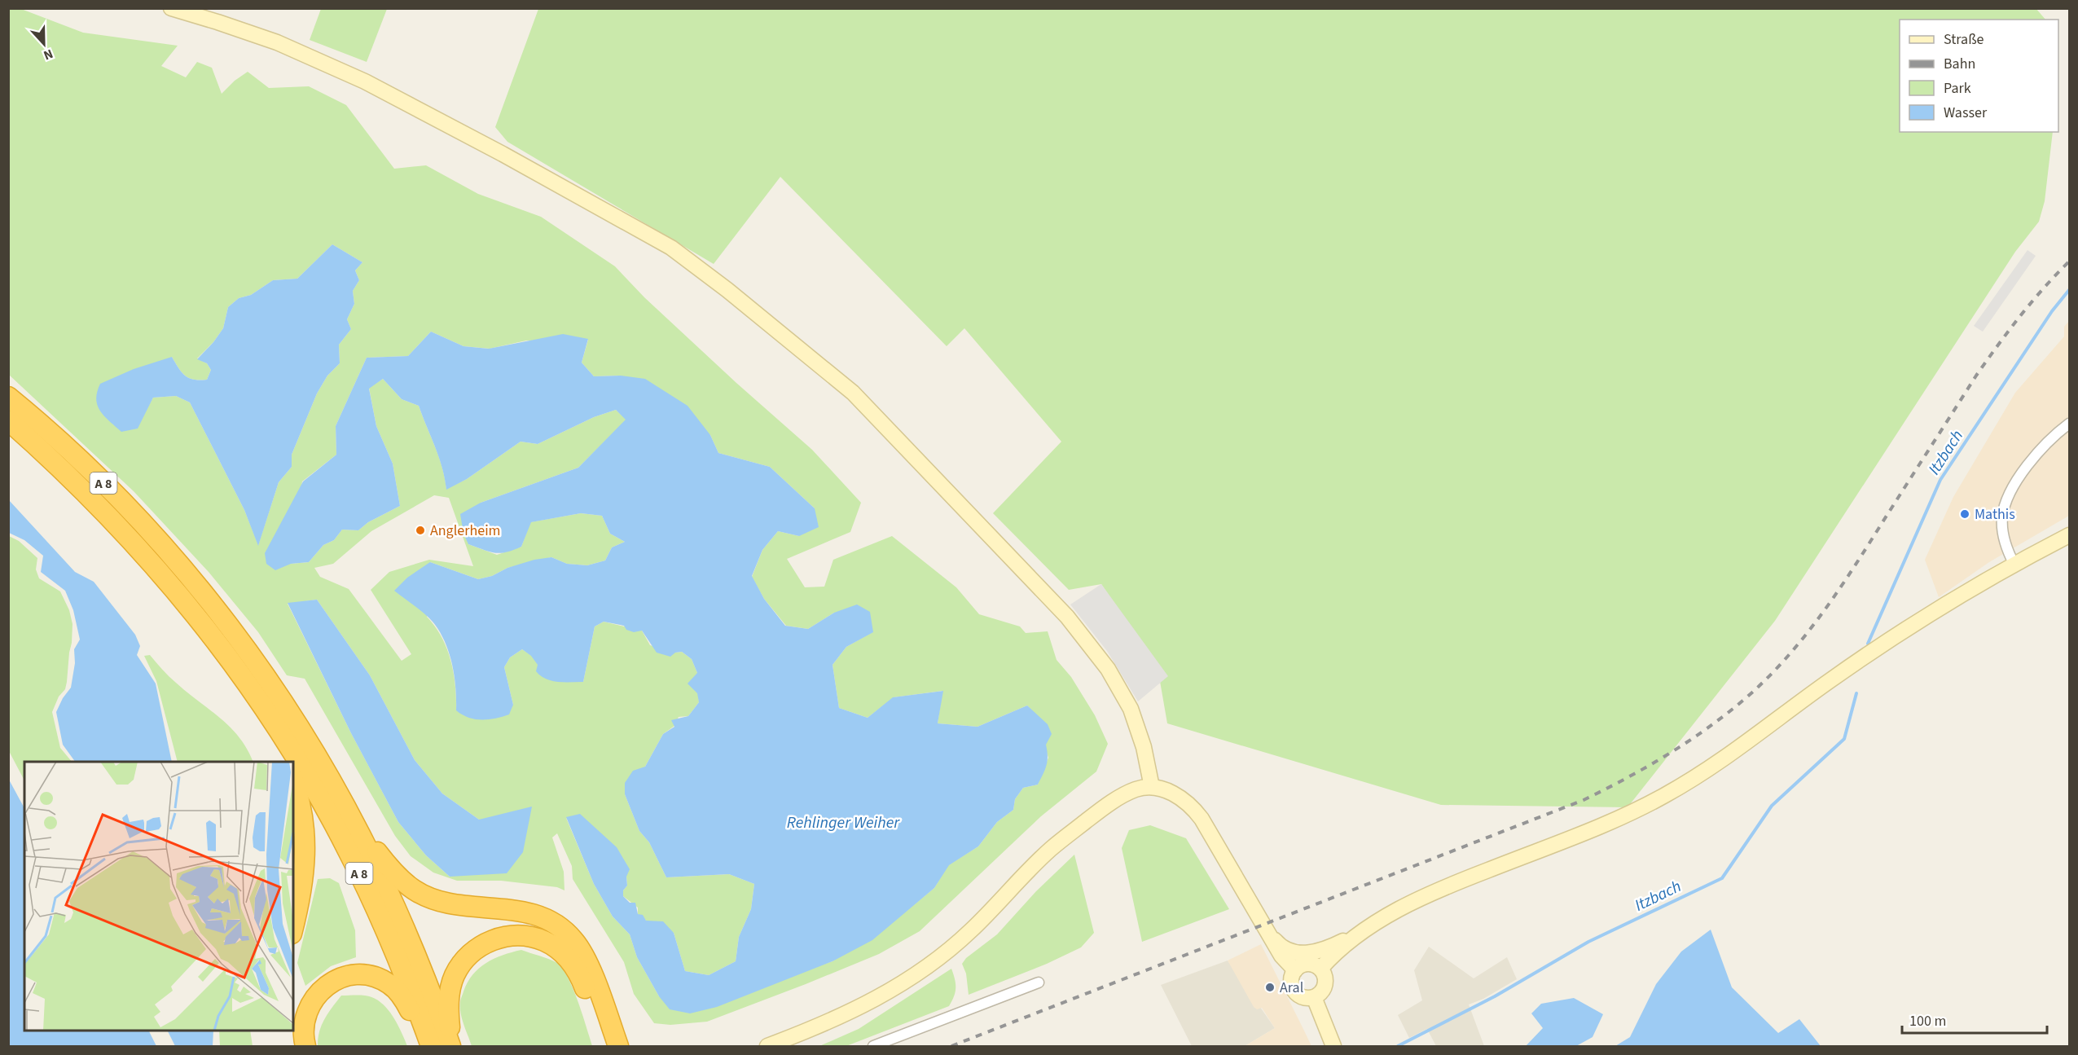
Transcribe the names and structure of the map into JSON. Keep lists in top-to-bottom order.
{
  "streets": {
    "highway": ["A 8"]
  },
  "water": ["Itzbach", "Rehlinger Weiher"],
  "places": ["Mathis", "Anglerheim", "Aral"],
  "legend": [
    "Straße",
    "Bahn",
    "Park",
    "Wasser"
  ],
  "scale_bar": "100 m",
  "north": "bottom"
}
